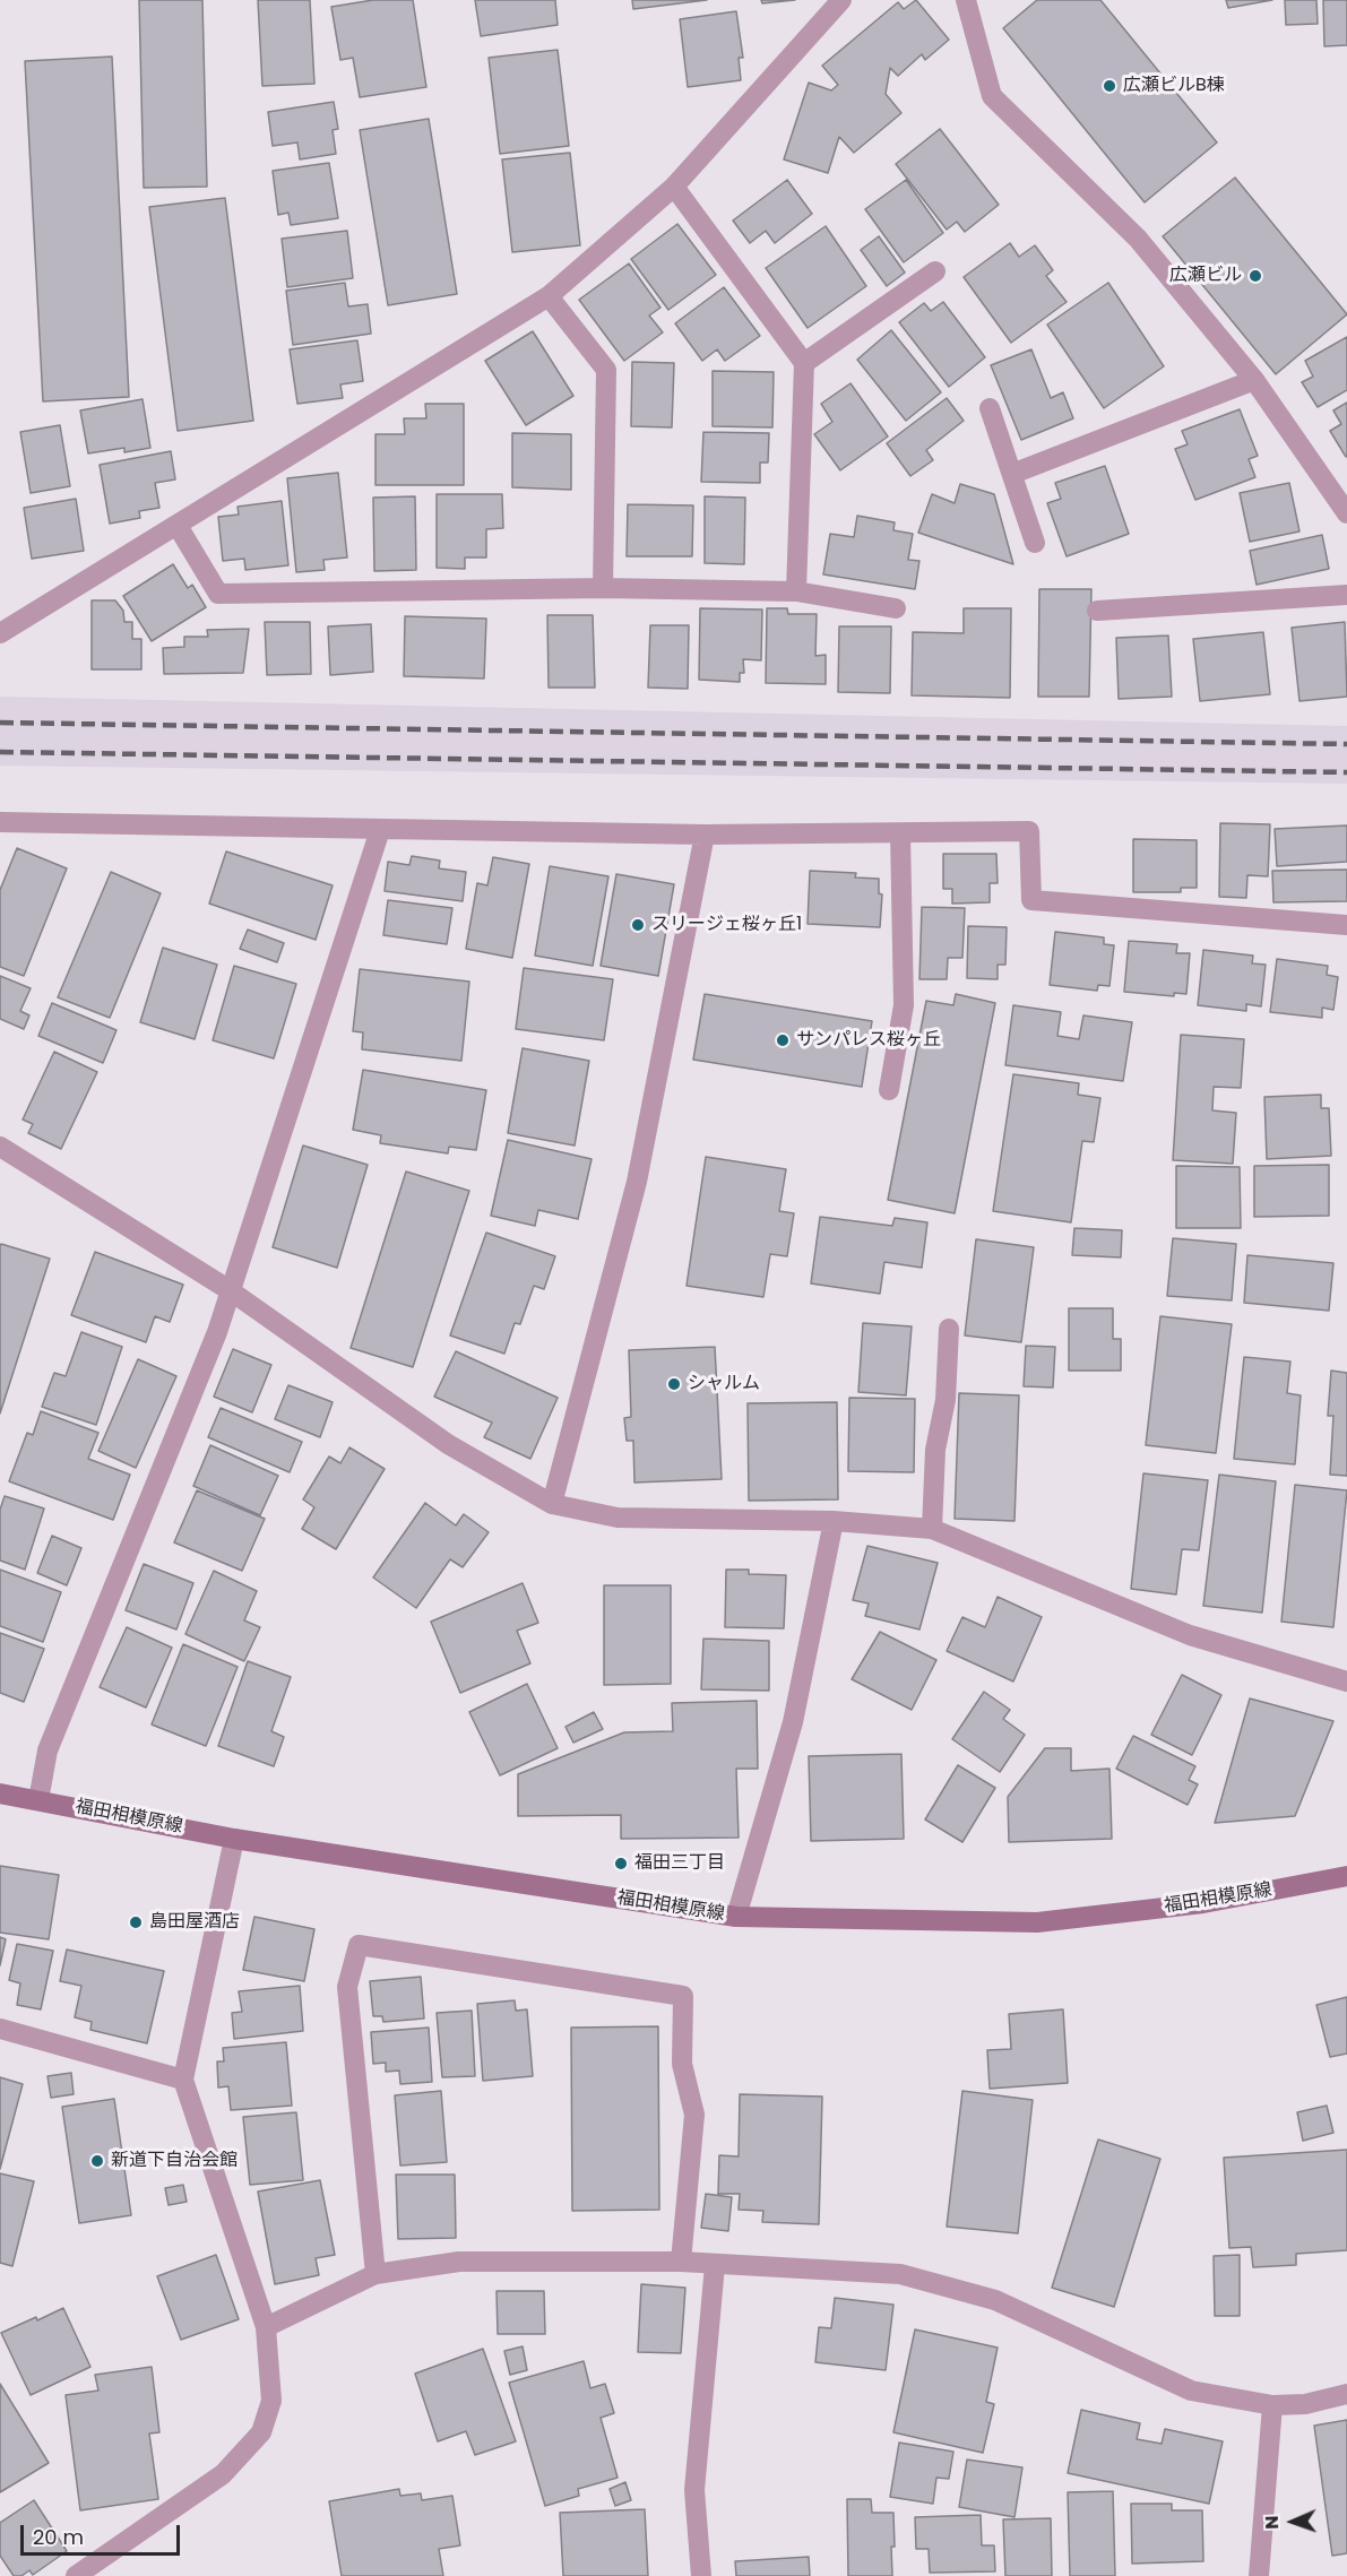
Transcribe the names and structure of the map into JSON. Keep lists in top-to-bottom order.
{
  "streets": {
    "street": ["福田相模原線"]
  },
  "places": [
    "広瀬ビルB棟",
    "広瀬ビル",
    "スリージェ桜ヶ丘1",
    "サンパレス桜ヶ丘",
    "シャルム",
    "福田三丁目",
    "島田屋酒店",
    "新道下自治会館"
  ],
  "scale_bar": "20 m",
  "north": "left"
}
